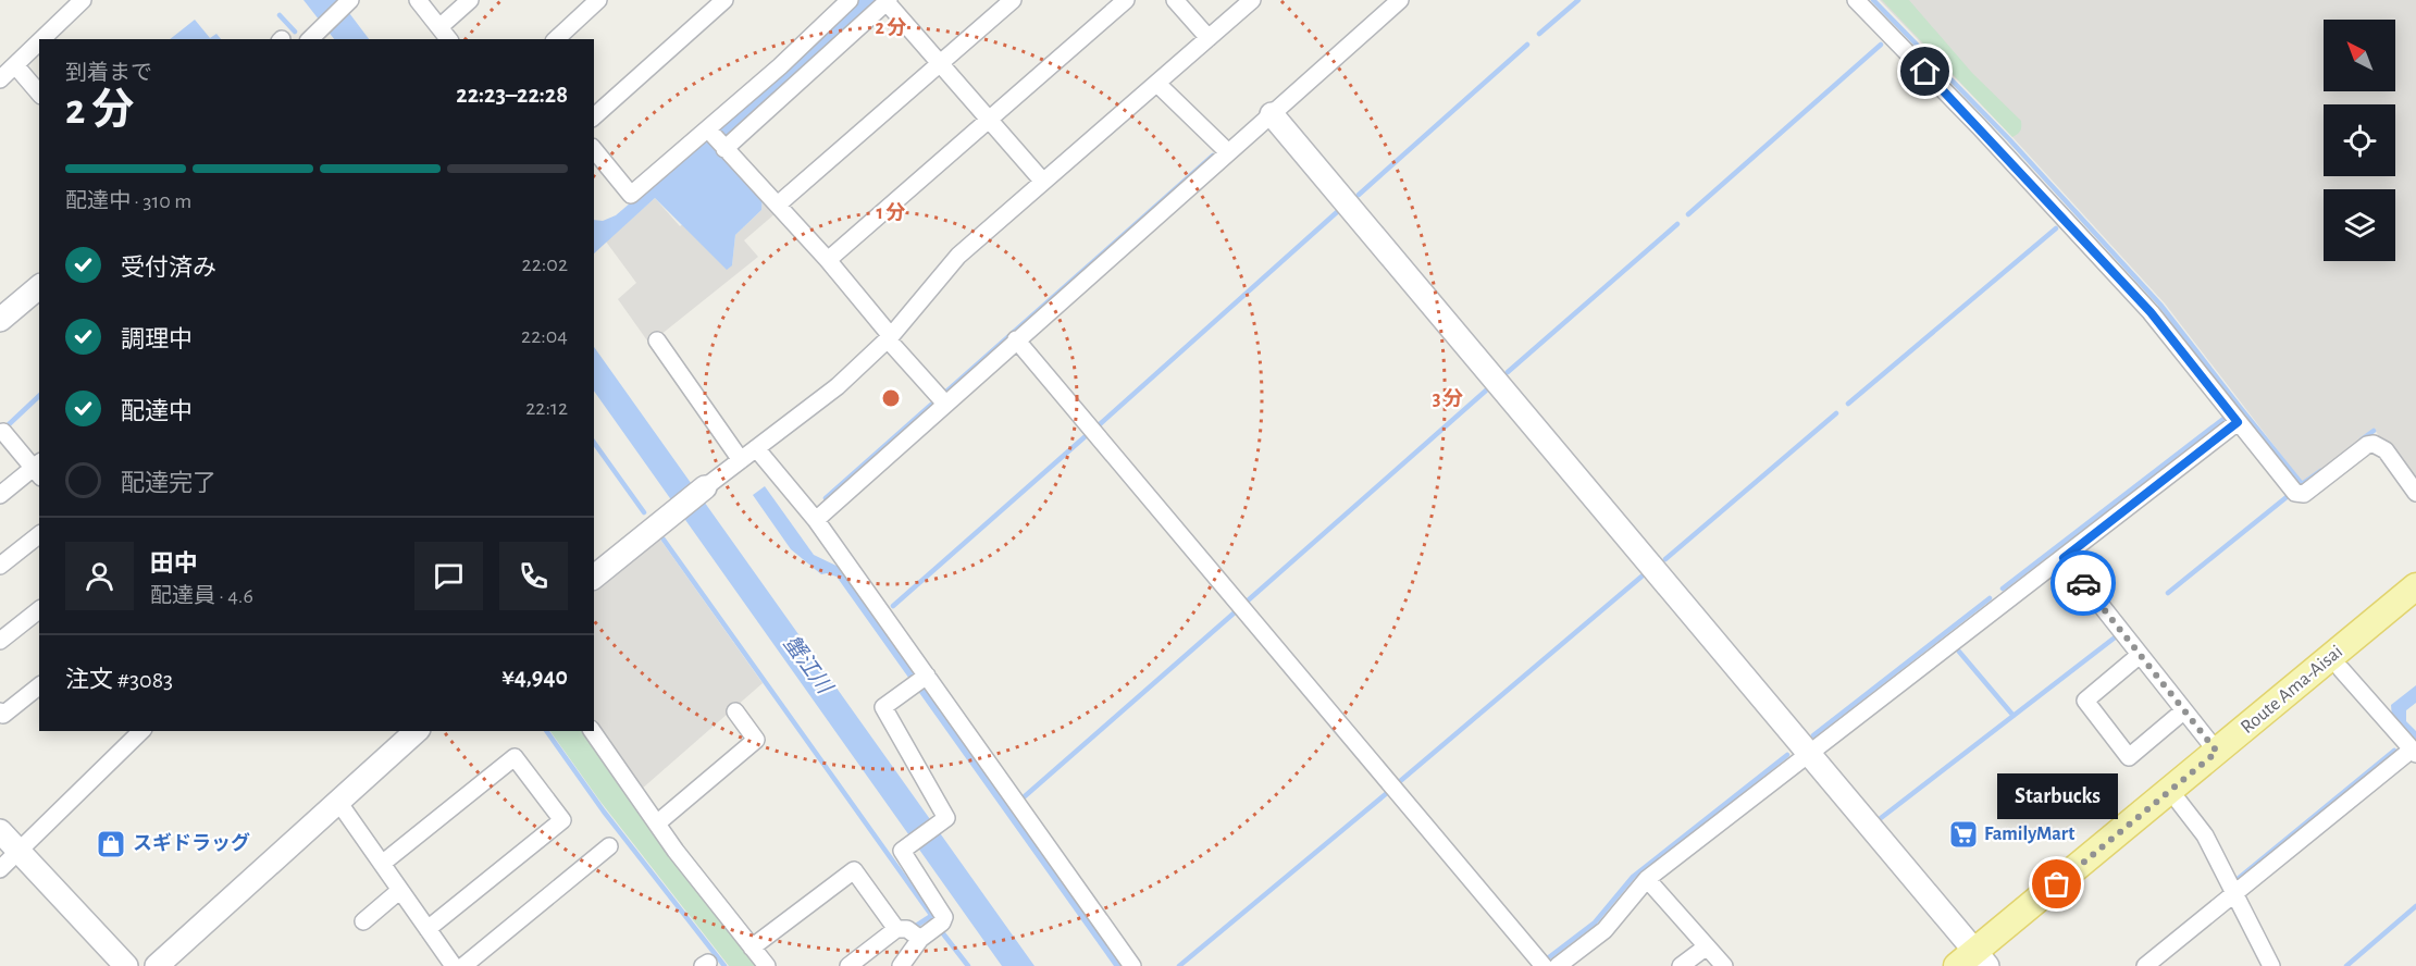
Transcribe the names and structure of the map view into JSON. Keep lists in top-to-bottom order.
{
  "streets": {
    "main road": ["Route Ama-Aisai"]
  },
  "water": ["蟹江川"],
  "places": {
    "supermarket": ["FamilyMart"],
    "shop": ["スギドラッグ"],
    "other": ["Starbucks"]
  },
  "north": "top left",
  "page": {
    "heading": ["2 分", "到着まで", "22:23–22:28"],
    "panel": [
      "田中",
      "配達員 · 4.6",
      "注文 #3083",
      "¥4,940"
    ],
    "bar": "配達中 · 310 m",
    "list": [
      ["受付済み", "22:02"],
      ["調理中", "22:04"],
      ["配達中", "22:12"],
      "配達完了"
    ],
    "bubble": "Starbucks"
  },
  "rings": ["2 分", "1 分", "3 分"]
}
